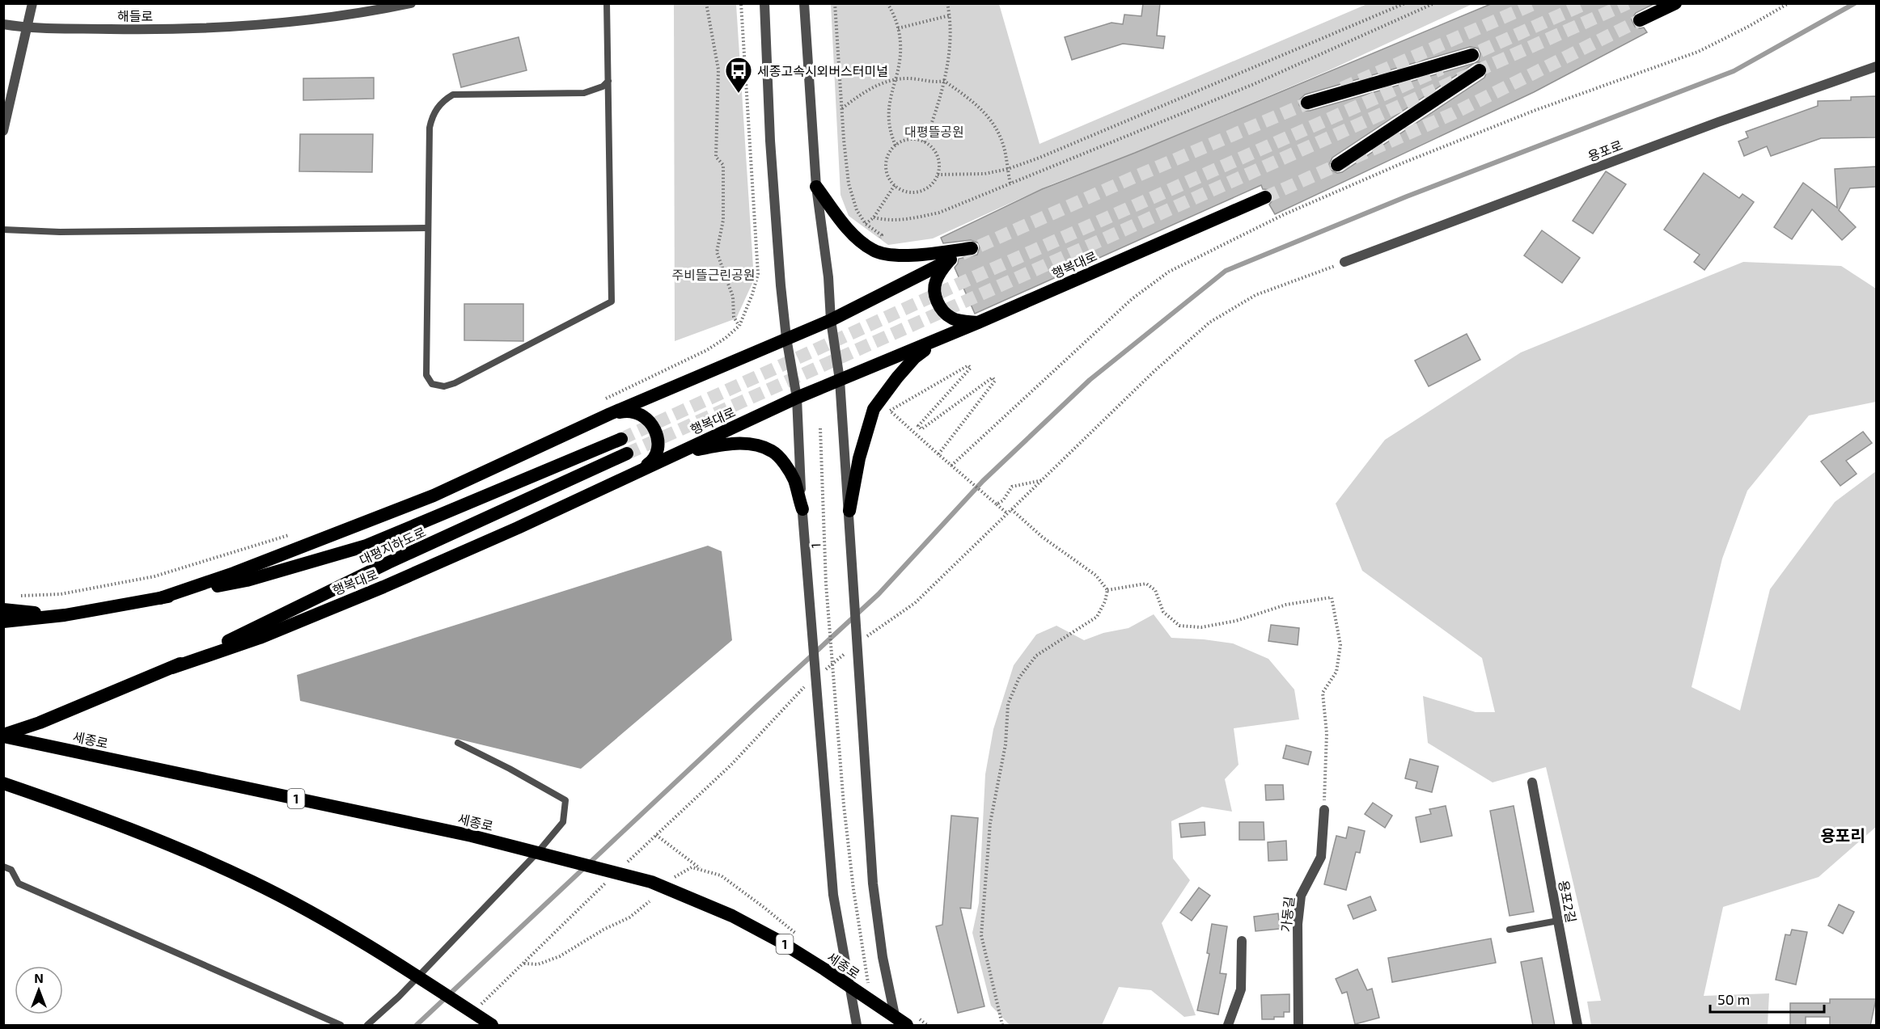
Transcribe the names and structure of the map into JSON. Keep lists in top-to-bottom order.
{
  "streets": {
    "highway": [
      "행복대로",
      "대평지하도로",
      "1",
      "세종로"
    ],
    "street": [
      "해들로",
      "용포로",
      "용포2길",
      "가동길"
    ]
  },
  "crossings": [
    ["행복대로", "대평지하도로"]
  ],
  "districts": ["용포리"],
  "parks": ["대평뜰공원", "주비뜰근린공원"],
  "places": {
    "bus stop": ["세종고속시외버스터미널"]
  },
  "scale_bar": "50 m",
  "north": "top"
}
